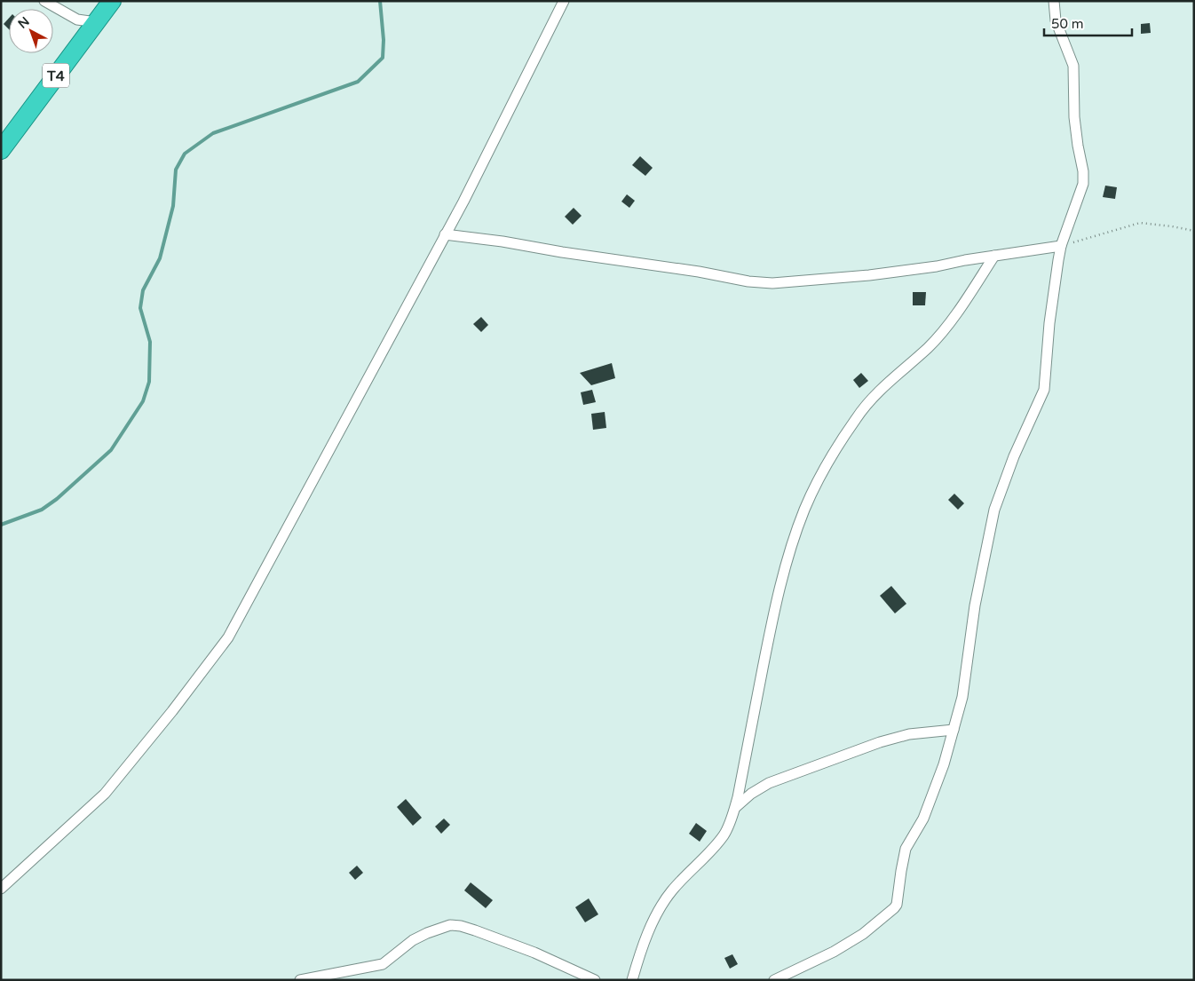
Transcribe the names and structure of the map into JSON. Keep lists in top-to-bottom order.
{
  "streets": {
    "highway": ["T4"]
  },
  "scale_bar": "50 m",
  "north": "top left"
}
